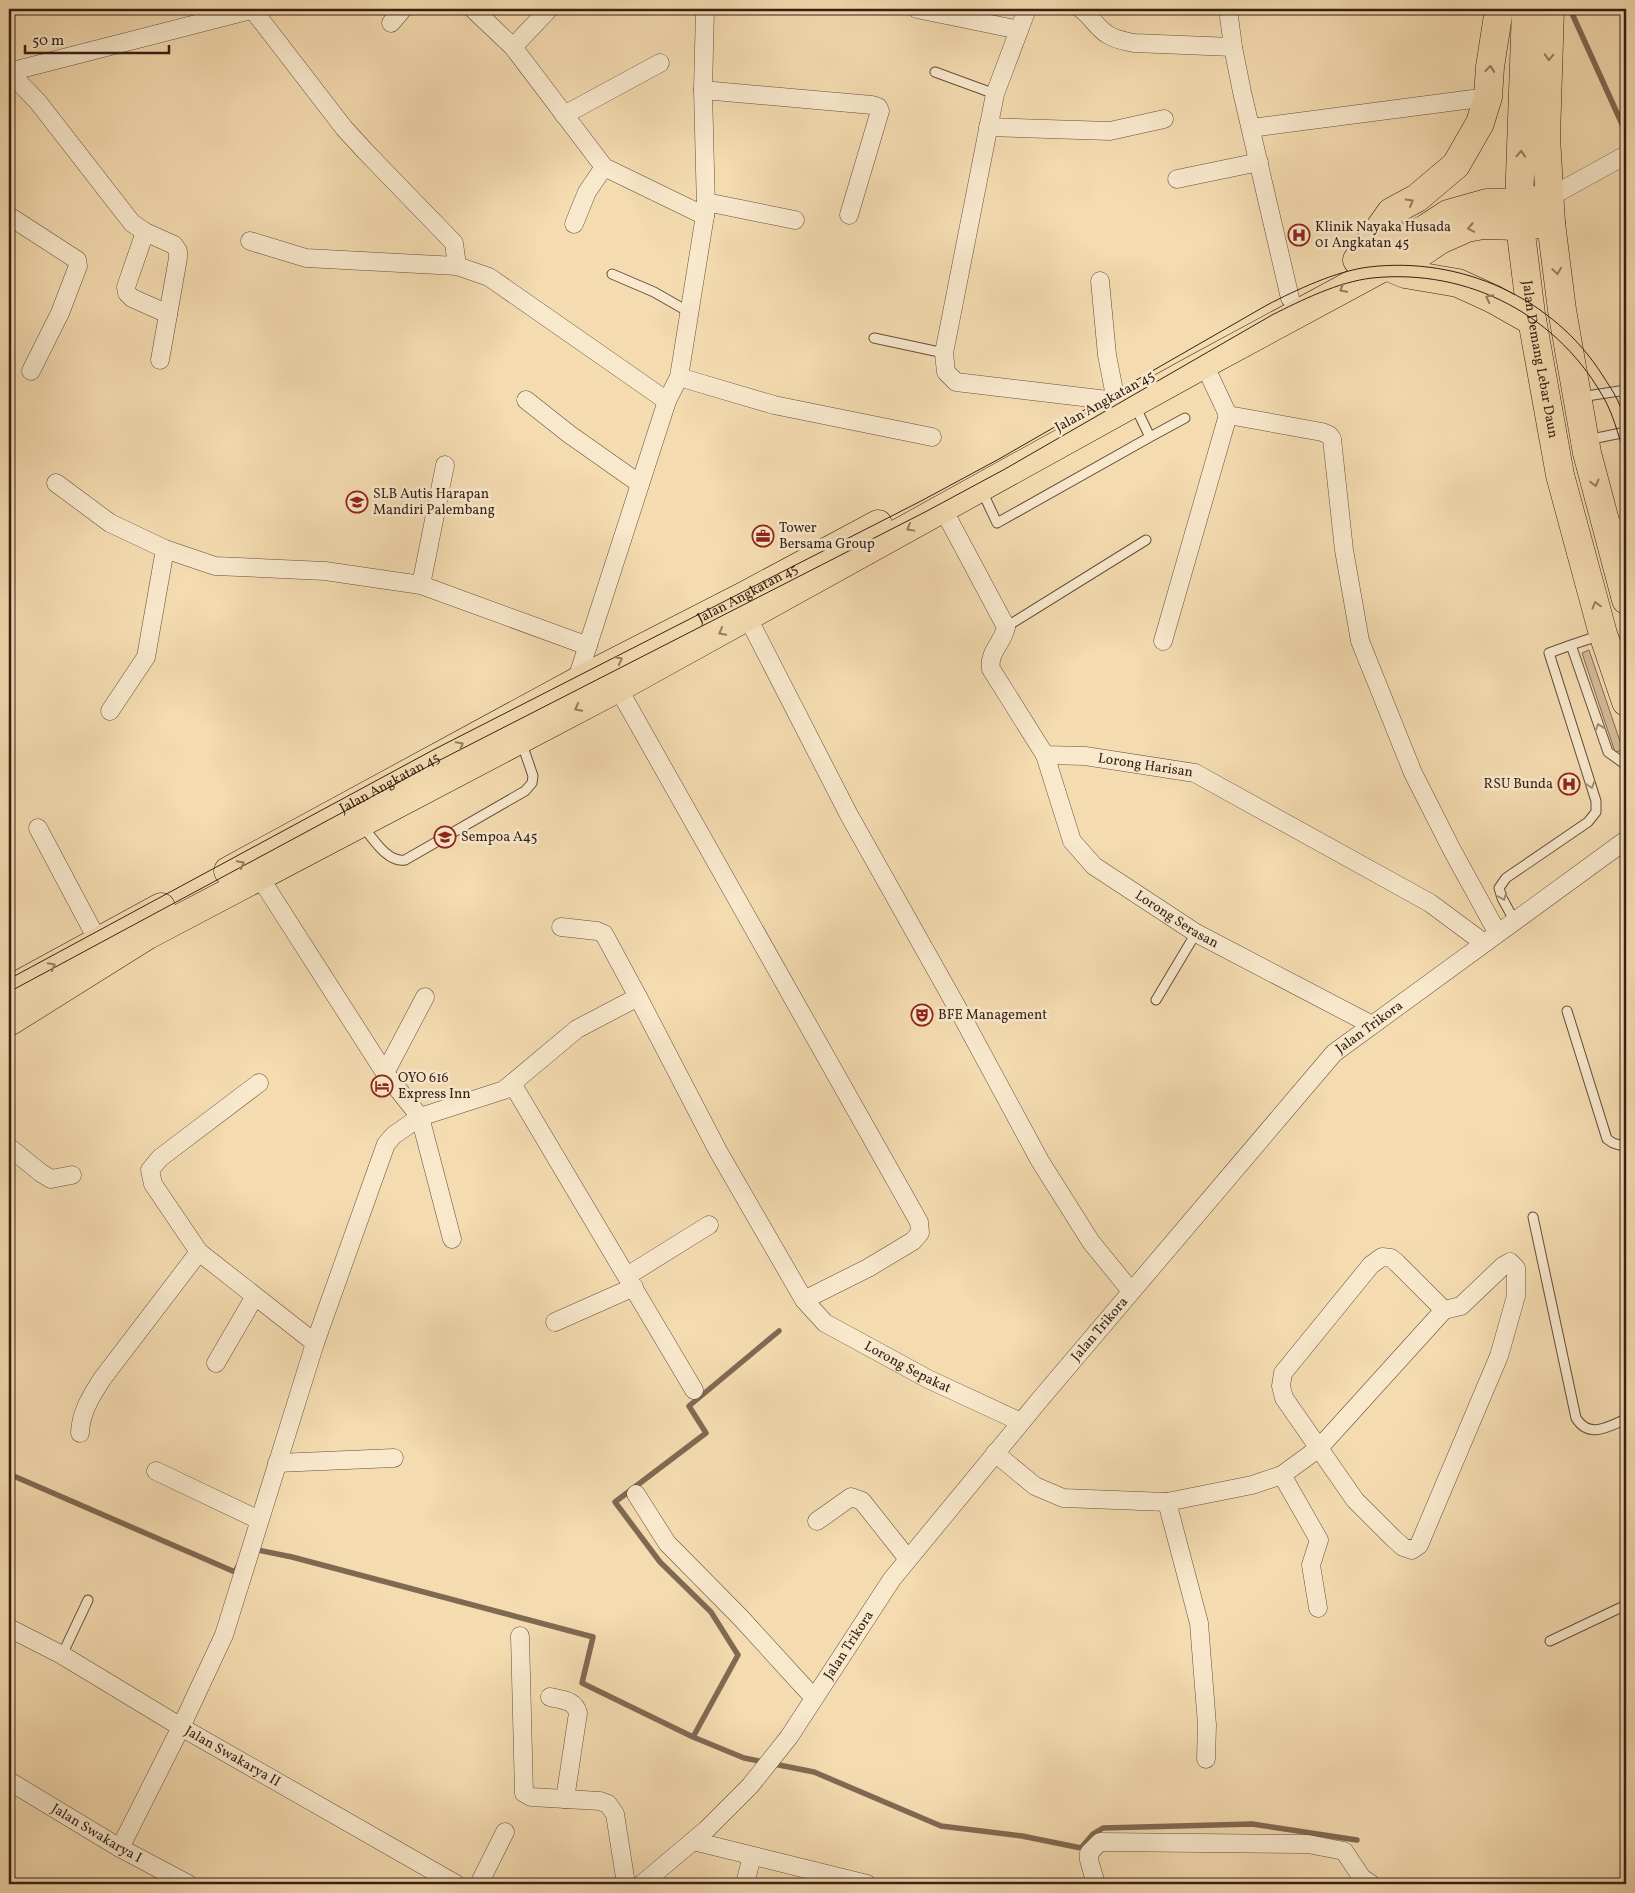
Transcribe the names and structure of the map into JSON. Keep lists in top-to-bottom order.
{
  "streets": {
    "main road": ["Jalan Demang Lebar Daun", "Jalan Angkatan 45"],
    "street": [
      "Lorong Harisan",
      "Lorong Serasan",
      "Jalan Trikora",
      "Lorong Sepakat",
      "Jalan Swakarya II",
      "Jalan Swakarya I"
    ]
  },
  "crossings": [
    ["Jalan Demang Lebar Daun", "Jalan Angkatan 45"],
    ["Lorong Harisan", "Lorong Serasan"],
    ["Lorong Harisan", "Jalan Trikora"],
    ["Lorong Serasan", "Jalan Trikora"],
    ["Jalan Trikora", "Lorong Sepakat"]
  ],
  "places": {
    "hospital": ["Klinik Nayaka Husada 01 Angkatan 45", "RSU Bunda"],
    "school or university": ["SLB Autis Harapan Mandiri Palembang", "Sempoa A45"],
    "office": ["Tower Bersama Group"],
    "theatre": ["BFE Management"],
    "hotel": ["OYO 616 Express Inn"]
  },
  "scale_bar": "50 m"
}
